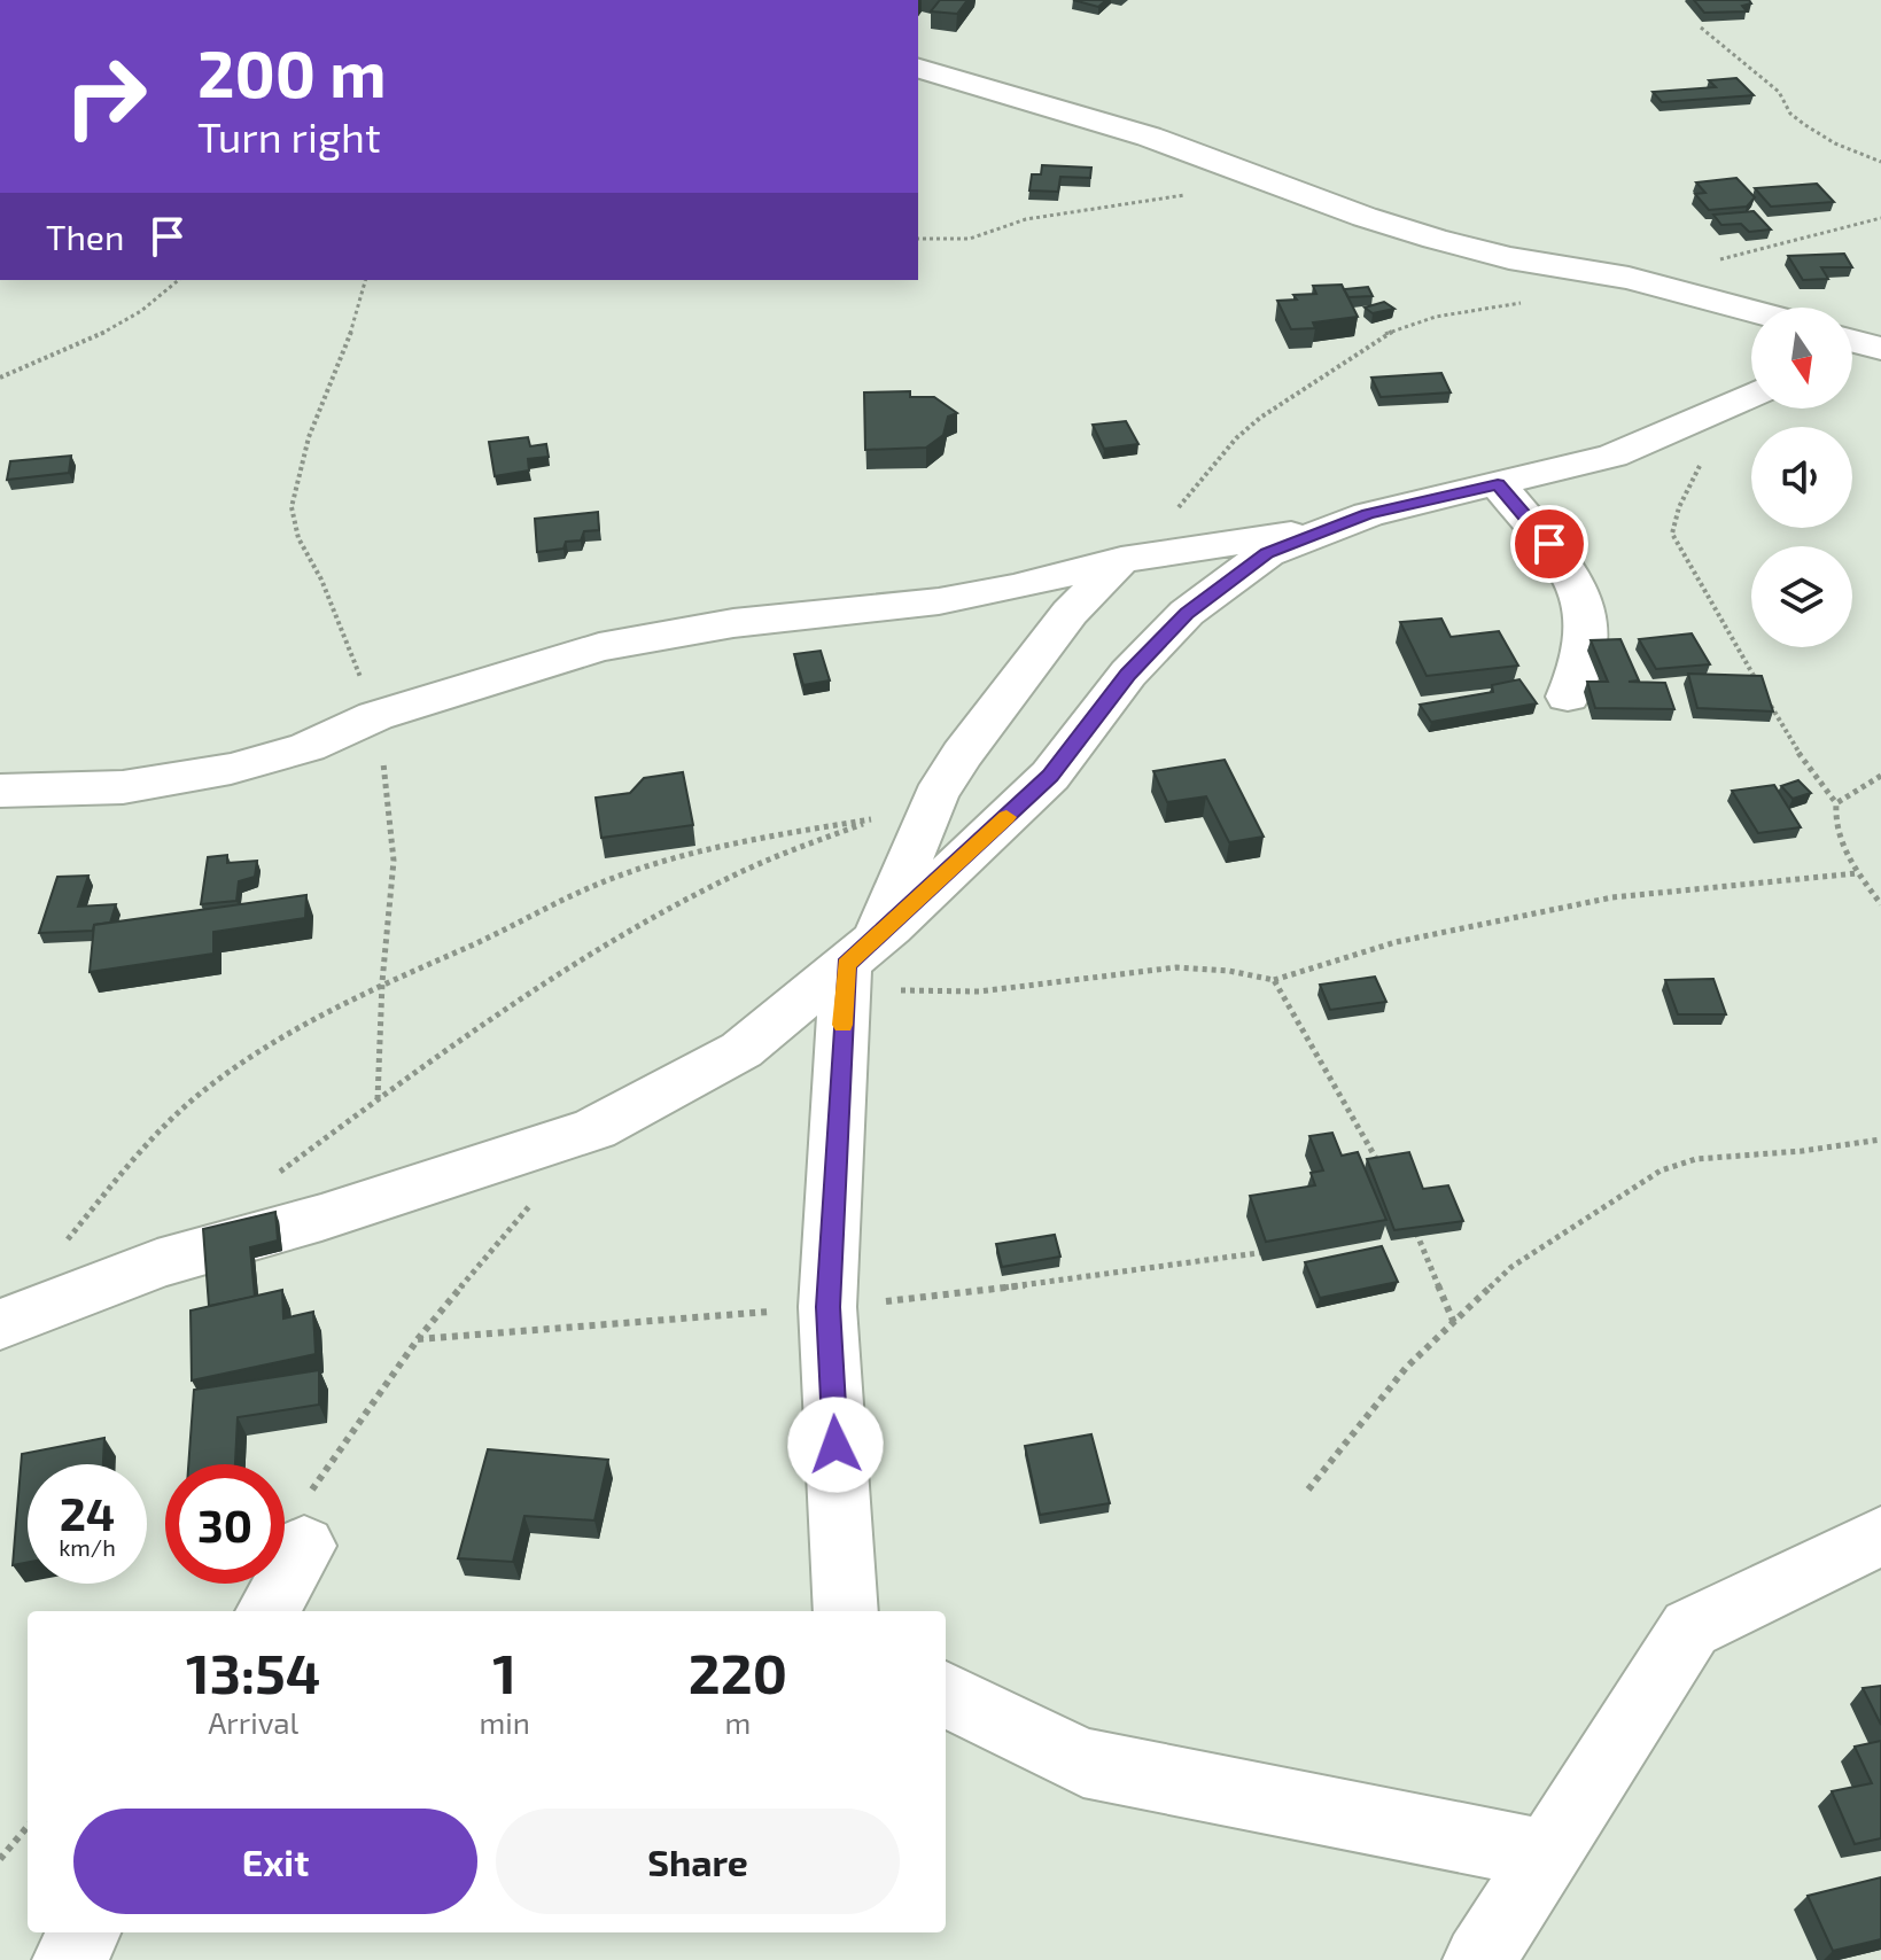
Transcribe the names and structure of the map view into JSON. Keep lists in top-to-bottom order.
{
  "north": "bottom",
  "page": {
    "turn": ["200 m", "Turn right"],
    "then": "Then",
    "speed": "24 km/h",
    "limit": "30",
    "eta": [
      "13:54",
      "Arrival",
      "1",
      "min",
      "220",
      "m"
    ],
    "buttons": ["Exit", "Share"]
  }
}
